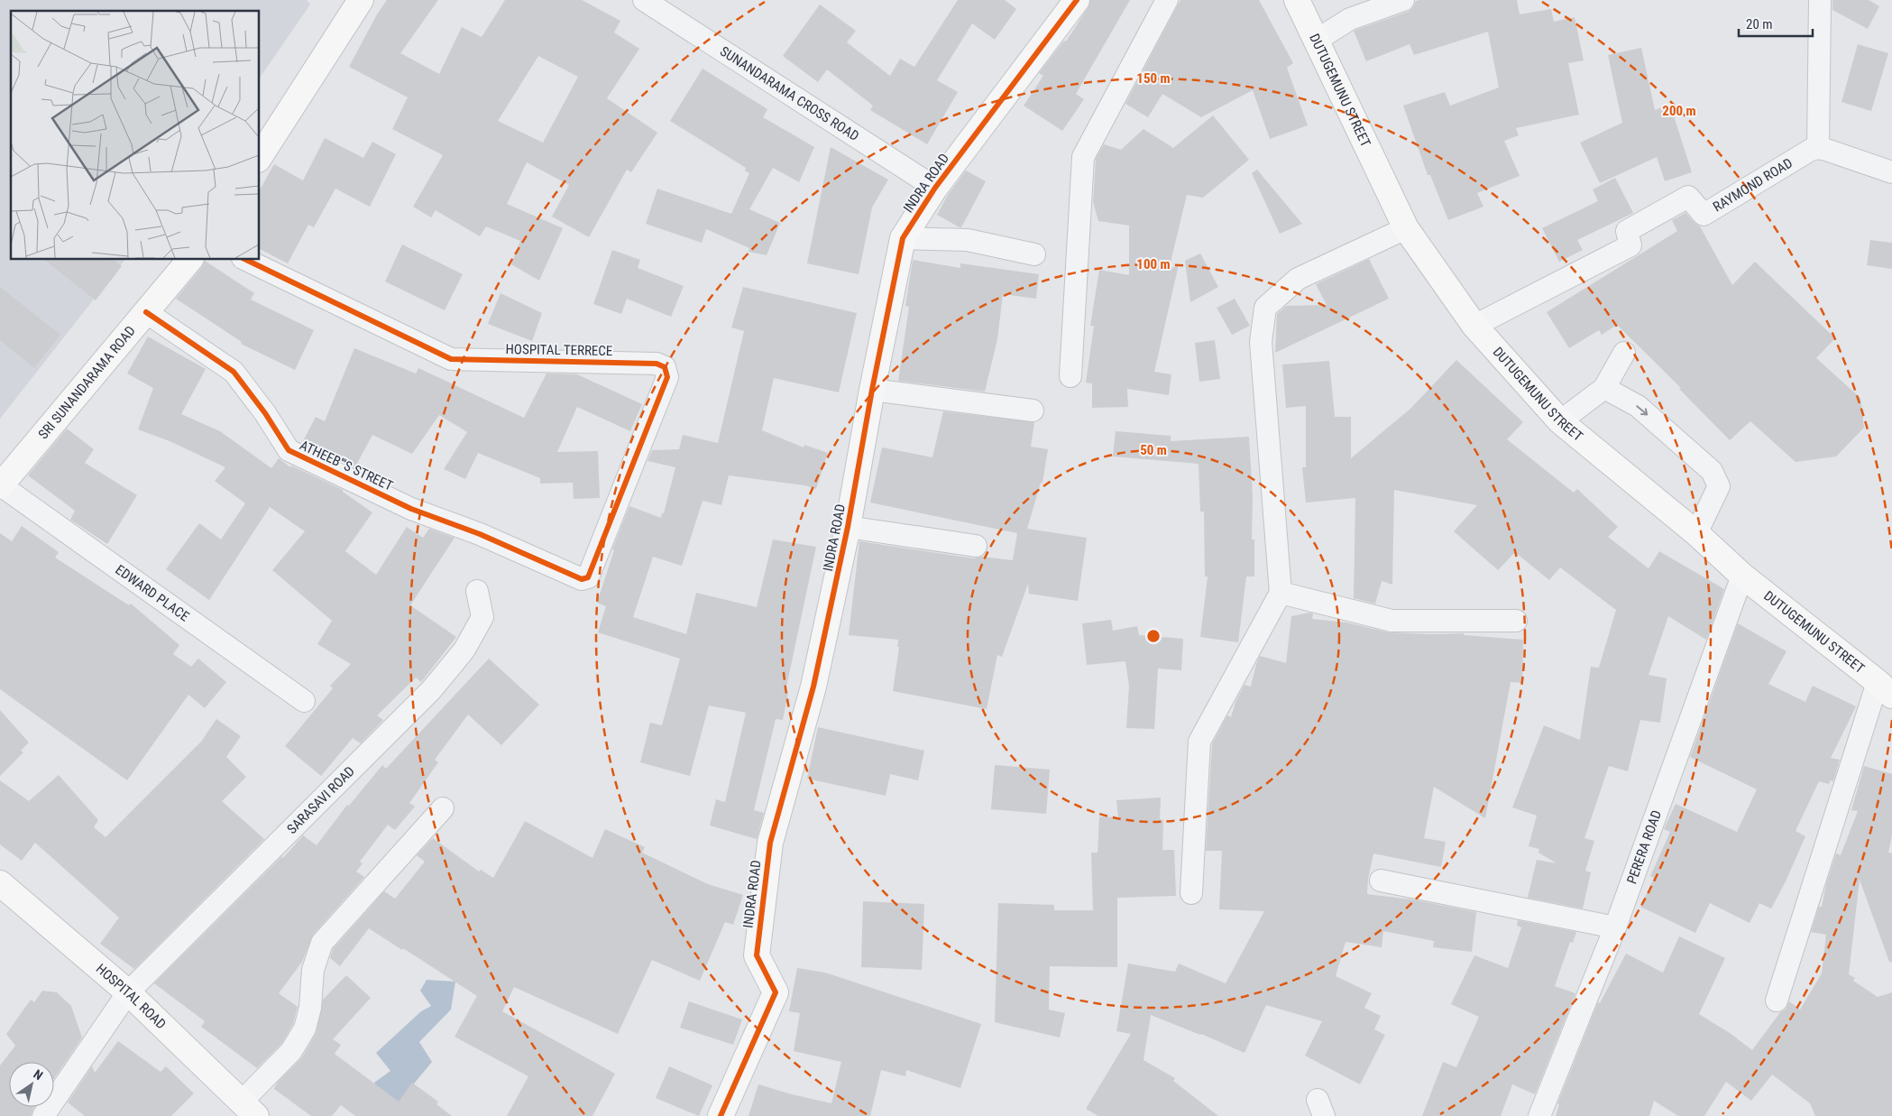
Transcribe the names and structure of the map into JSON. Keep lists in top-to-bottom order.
{
  "streets": {
    "street": [
      "DUTUGEMUNU STREET",
      "SUNANDARAMA CROSS ROAD",
      "INDRA ROAD",
      "RAYMOND ROAD",
      "HOSPITAL TERRECE",
      "SRI SUNANDARAMA ROAD",
      "ATHEEB'''S STREET",
      "EDWARD PLACE",
      "SARASAVI ROAD",
      "PERERA ROAD",
      "HOSPITAL ROAD"
    ]
  },
  "crossings": [
    ["DUTUGEMUNU STREET", "RAYMOND ROAD"],
    ["DUTUGEMUNU STREET", "PERERA ROAD"],
    ["SUNANDARAMA CROSS ROAD", "INDRA ROAD"],
    ["HOSPITAL TERRECE", "ATHEEB'''S STREET"],
    ["SRI SUNANDARAMA ROAD", "ATHEEB'''S STREET"],
    ["SRI SUNANDARAMA ROAD", "EDWARD PLACE"],
    ["SARASAVI ROAD", "HOSPITAL ROAD"]
  ],
  "scale_bar": "20 m",
  "north": "top right",
  "rings": [
    "150 m",
    "200 m",
    "100 m",
    "50 m"
  ]
}
